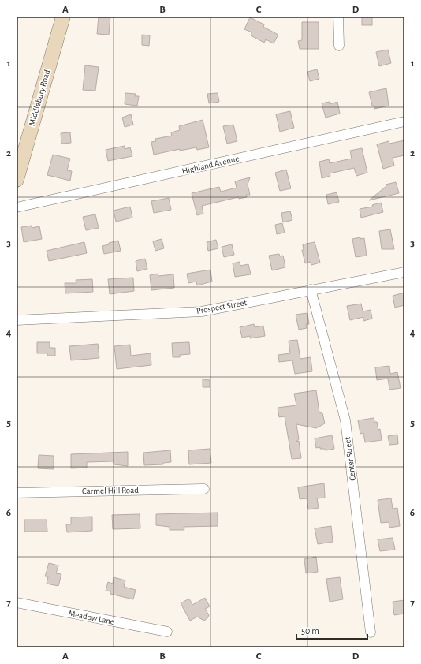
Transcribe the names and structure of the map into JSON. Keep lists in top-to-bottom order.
{
  "streets": {
    "street": [
      "Middlebury Road",
      "Highland Avenue",
      "Prospect Street",
      "Center Street",
      "Carmel Hill Road",
      "Meadow Lane"
    ]
  },
  "crossings": [
    ["Prospect Street", "Center Street"]
  ],
  "scale_bar": "50 m",
  "grid": {
    "columns": [
      "A",
      "B",
      "C",
      "D"
    ],
    "rows": [
      "1",
      "2",
      "3",
      "4",
      "5",
      "6",
      "7"
    ]
  }
}
